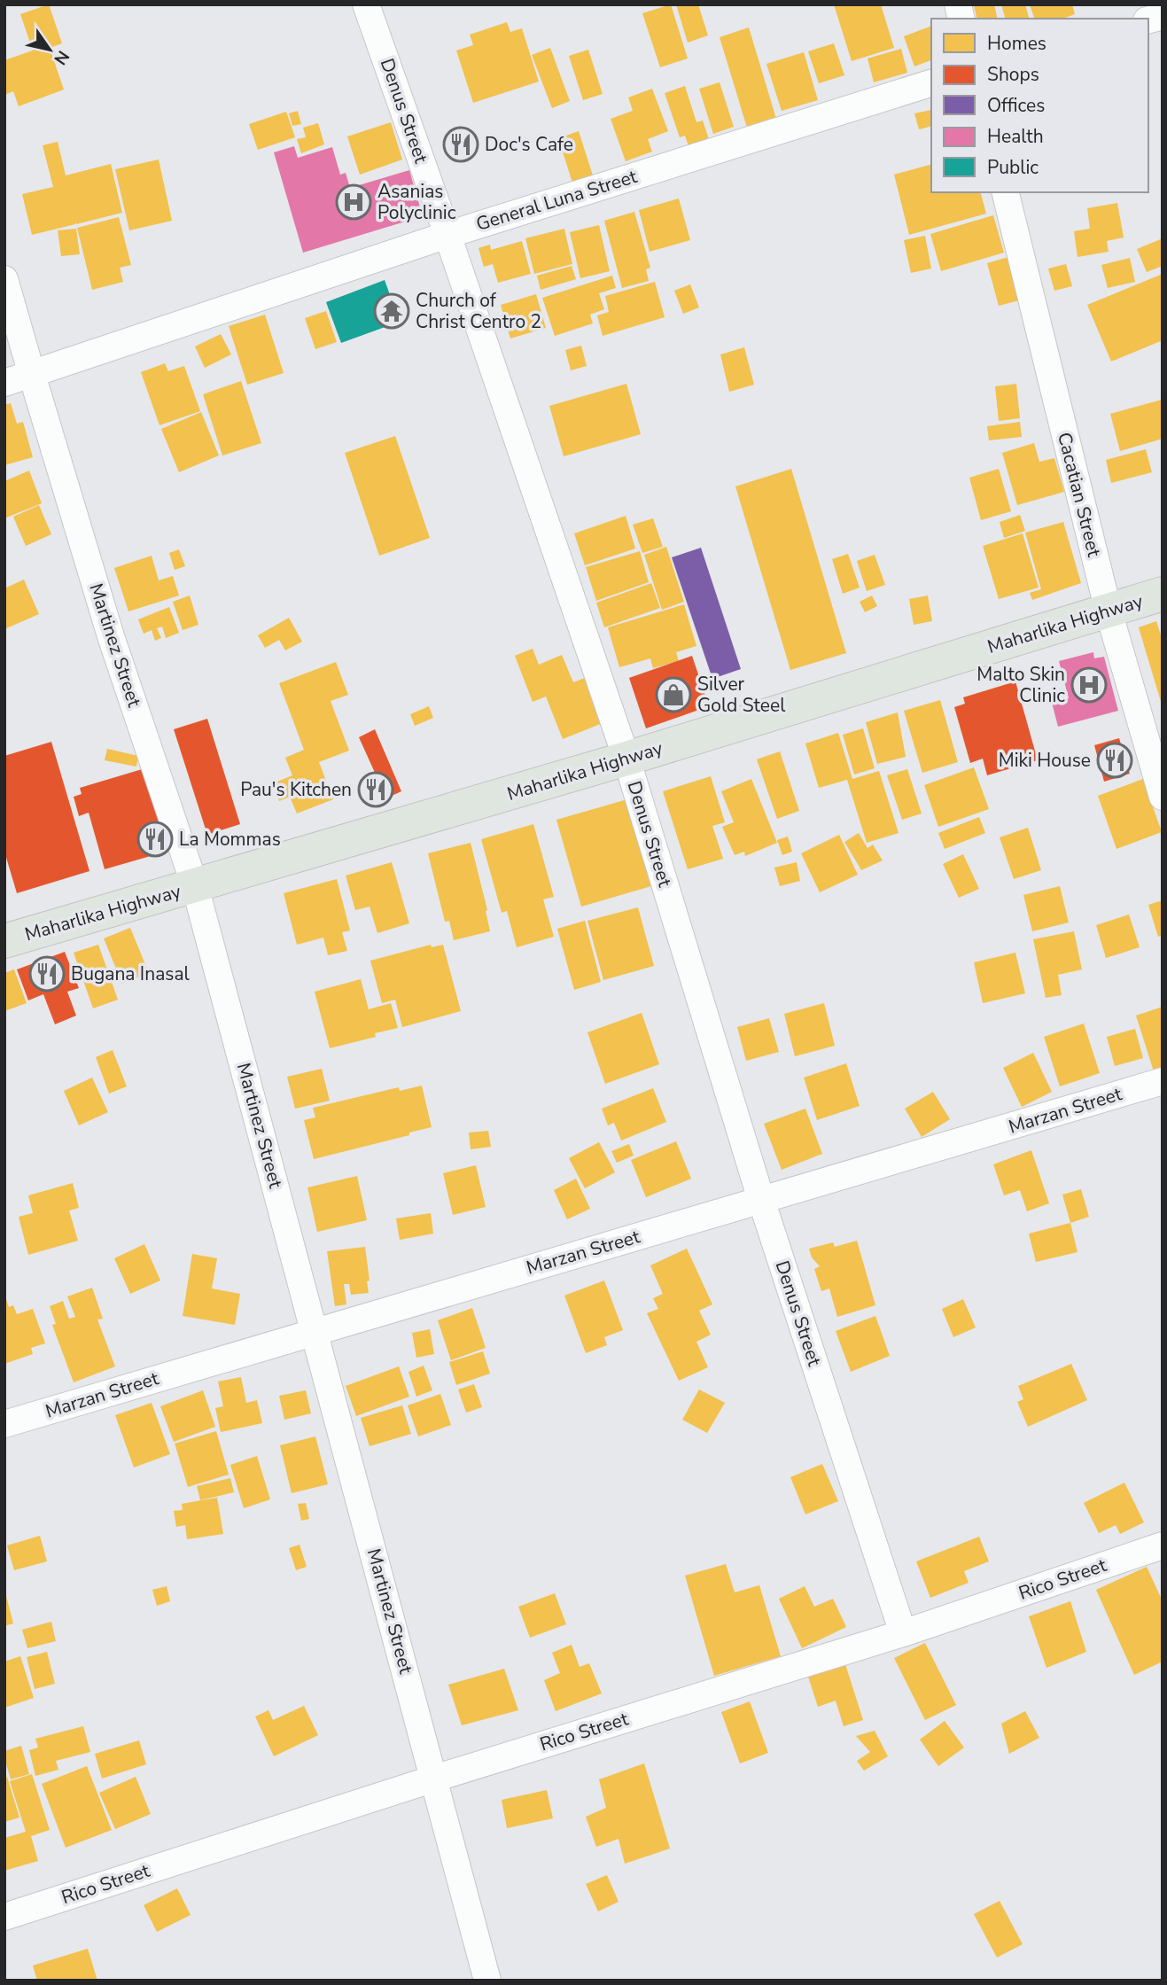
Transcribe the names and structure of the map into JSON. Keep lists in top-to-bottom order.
{
  "streets": {
    "highway": ["Maharlika Highway"],
    "street": [
      "Denus Street",
      "General Luna Street",
      "Cacatian Street",
      "Martinez Street",
      "Marzan Street",
      "Rico Street"
    ]
  },
  "crossings": [
    ["Denus Street", "General Luna Street"],
    ["Denus Street", "Maharlika Highway"],
    ["Denus Street", "Marzan Street"],
    ["Denus Street", "Rico Street"],
    ["General Luna Street", "Martinez Street"],
    ["Cacatian Street", "Maharlika Highway"],
    ["Maharlika Highway", "Martinez Street"],
    ["Martinez Street", "Marzan Street"],
    ["Martinez Street", "Rico Street"]
  ],
  "places": {
    "restaurant": [
      "Doc's Cafe",
      "Miki House",
      "Pau's Kitchen",
      "La Mommas",
      "Bugana Inasal"
    ],
    "hospital": ["Asanias Polyclinic", "Malto Skin Clinic"],
    "temple": ["Church of Christ Centro 2"],
    "shop": ["Silver Gold Steel"]
  },
  "legend": [
    "Homes",
    "Shops",
    "Offices",
    "Health",
    "Public"
  ],
  "north": "bottom right"
}
